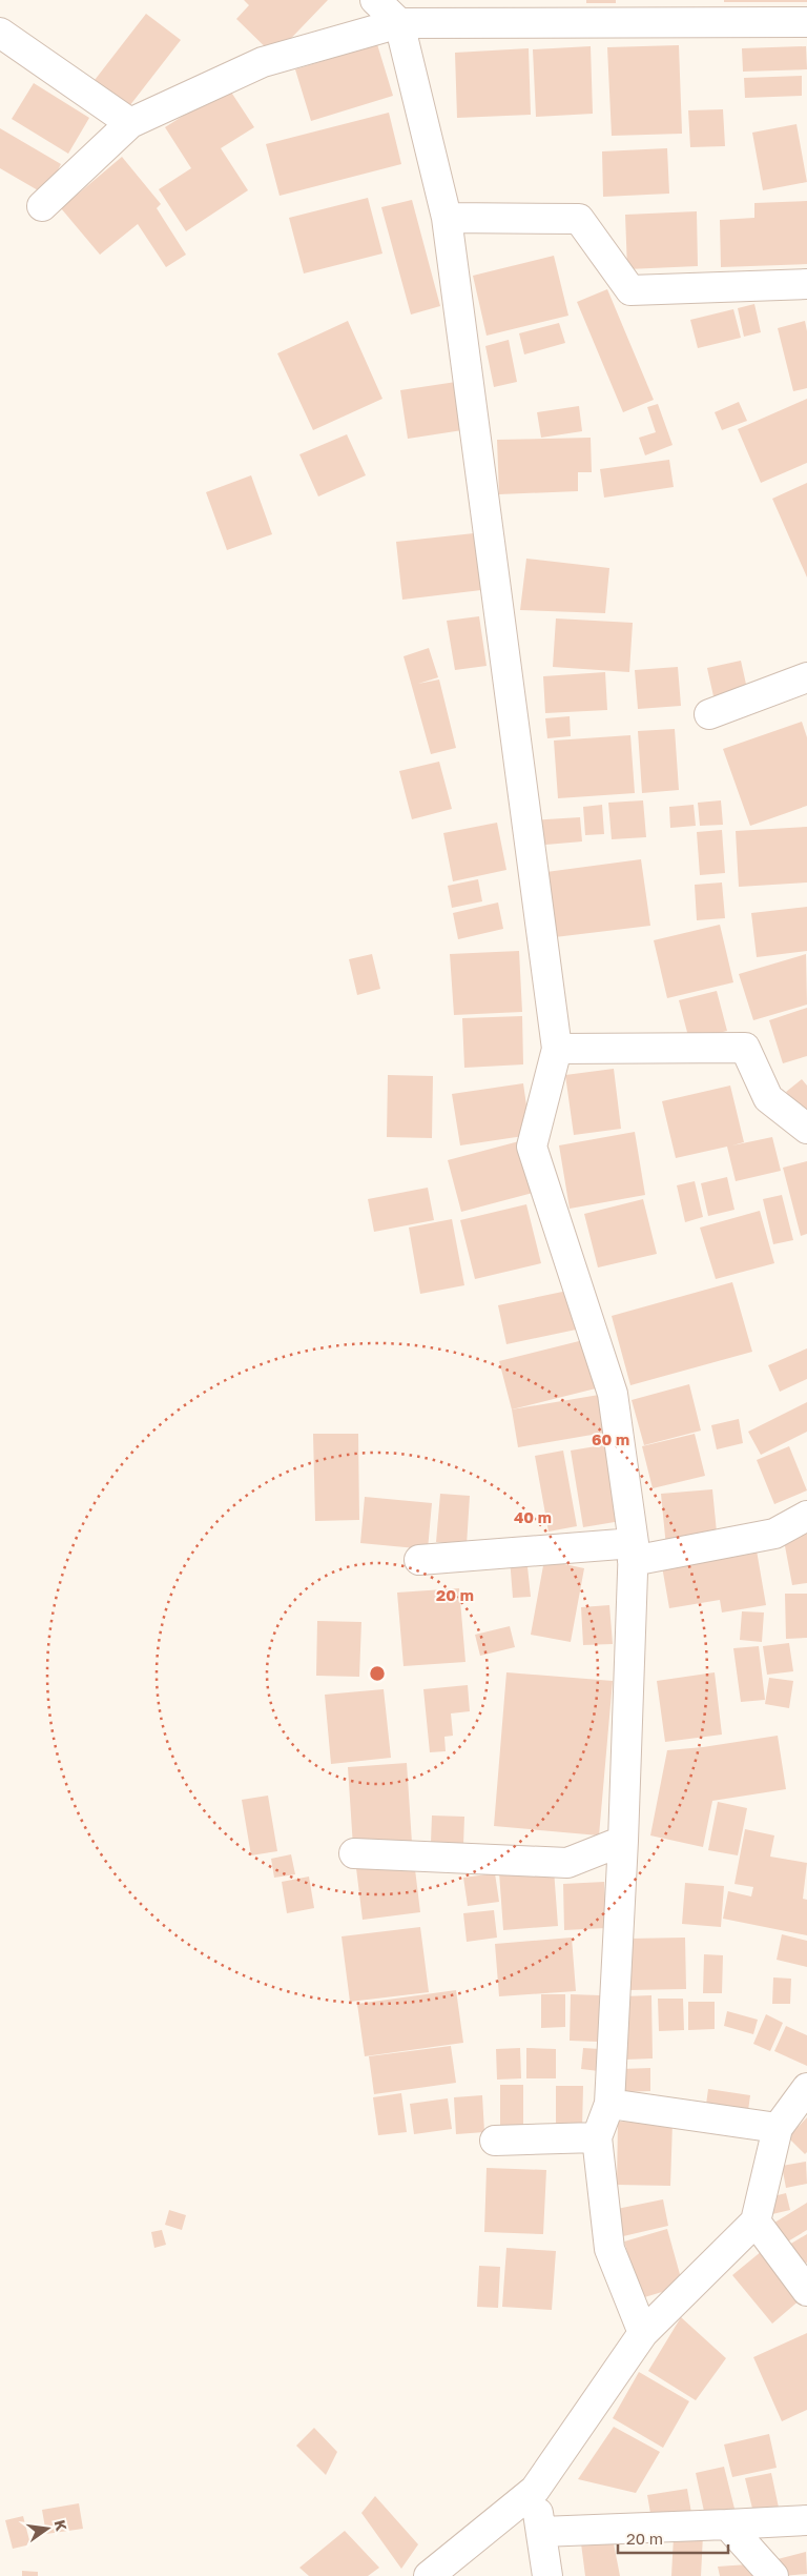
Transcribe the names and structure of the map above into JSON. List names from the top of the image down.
{
  "scale_bar": "20 m",
  "north": "right",
  "rings": ["60 m", "40 m", "20 m"]
}
